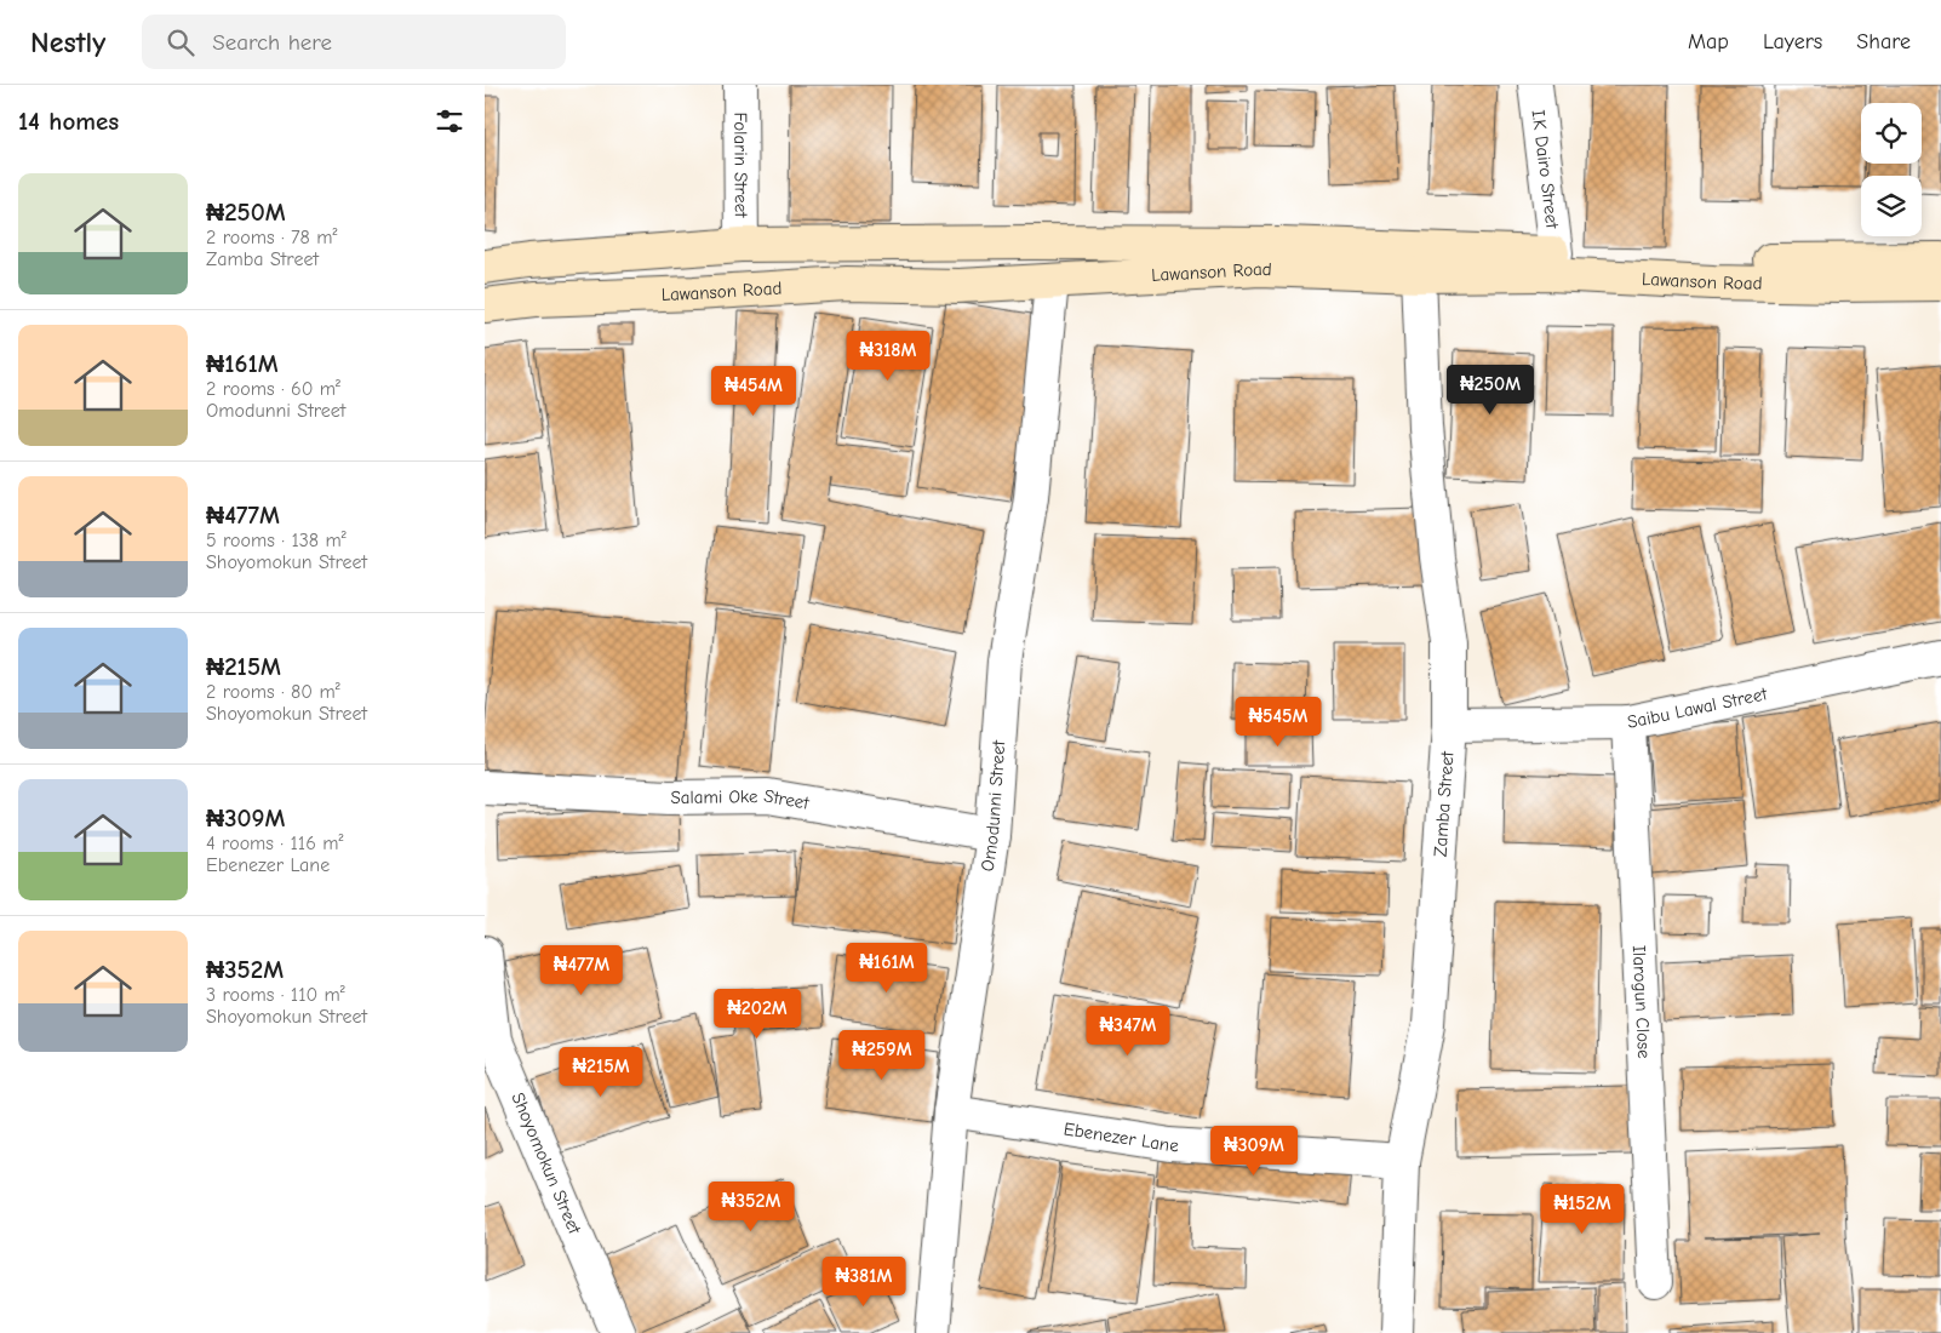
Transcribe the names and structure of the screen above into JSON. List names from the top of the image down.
{
  "streets": {
    "main road": ["Lawanson Road"],
    "street": [
      "Folarin Street",
      "I.K Dairo Street",
      "Saibu Lawal Street",
      "Salami Oke Street",
      "Zamba Street",
      "Omodunni Street",
      "Ilarogun Close",
      "Ebenezer Lane",
      "Shoyomokun Street"
    ]
  },
  "crossings": [
    ["Folarin Street", "Lawanson Road"],
    ["I.K Dairo Street", "Lawanson Road"],
    ["Lawanson Road", "Zamba Street"],
    ["Lawanson Road", "Omodunni Street"],
    ["Saibu Lawal Street", "Zamba Street"],
    ["Saibu Lawal Street", "Ilarogun Close"],
    ["Salami Oke Street", "Omodunni Street"],
    ["Zamba Street", "Ebenezer Lane"],
    ["Omodunni Street", "Ebenezer Lane"]
  ],
  "page": {
    "header": "Nestly",
    "search": "Search here",
    "nav": ["Map", "Layers", "Share"],
    "heading": "14 homes",
    "list": [
      {
        "name": "₦250M",
        "note": "2 rooms · 78 m² · Zamba Street"
      },
      {
        "name": "₦161M",
        "note": "2 rooms · 60 m² · Omodunni Street"
      },
      {
        "name": "₦477M",
        "note": "5 rooms · 138 m² · Shoyomokun Street"
      },
      {
        "name": "₦215M",
        "note": "2 rooms · 80 m² · Shoyomokun Street"
      },
      {
        "name": "₦309M",
        "note": "4 rooms · 116 m² · Ebenezer Lane"
      },
      {
        "name": "₦352M",
        "note": "3 rooms · 110 m² · Shoyomokun Street"
      }
    ],
    "price": [
      "₦318M",
      "₦250M",
      "₦454M",
      "₦545M",
      "₦161M",
      "₦477M",
      "₦202M",
      "₦347M",
      "₦259M",
      "₦215M",
      "₦309M",
      "₦352M",
      "₦152M",
      "₦381M"
    ]
  }
}
